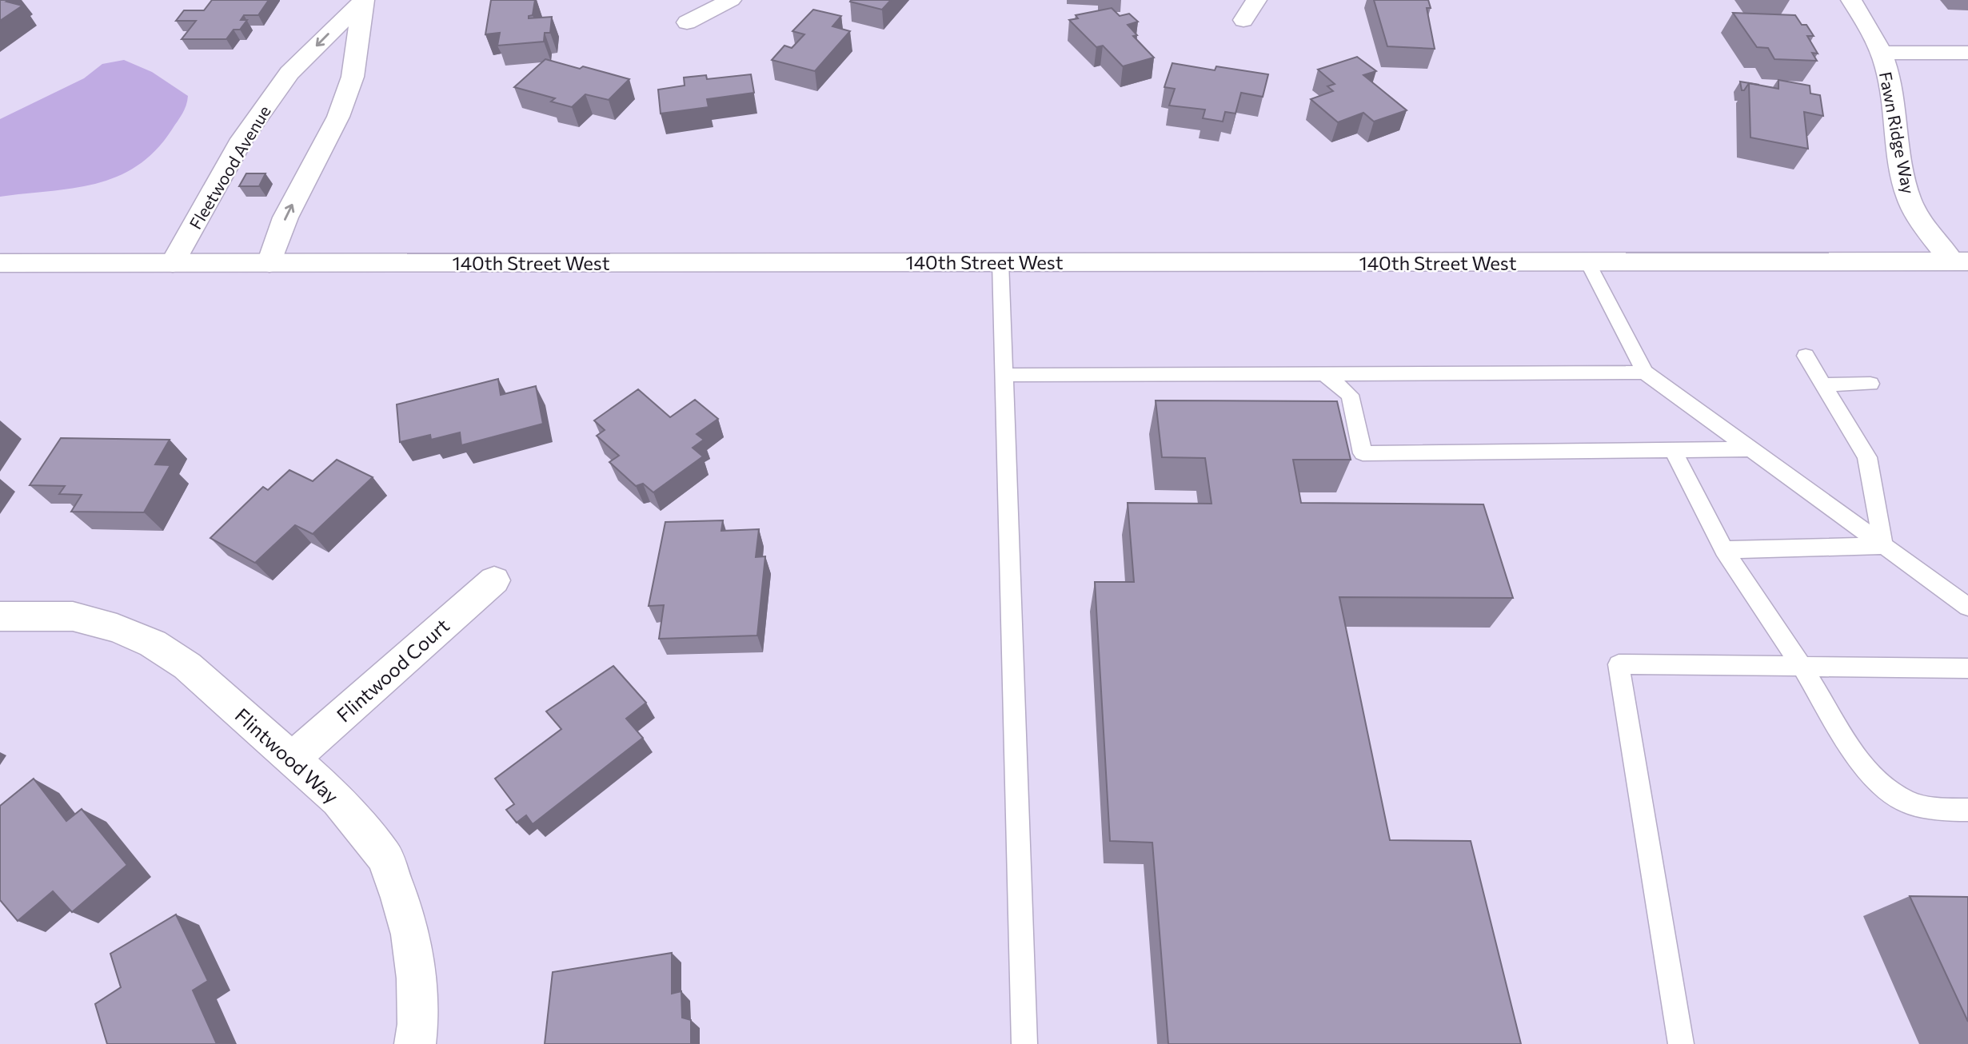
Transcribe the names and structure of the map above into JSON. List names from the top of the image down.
{
  "streets": {
    "street": [
      "Fawn Ridge Way",
      "Fleetwood Avenue",
      "140th Street West",
      "Flintwood Court",
      "Flintwood Way"
    ]
  },
  "crossings": [
    ["Fawn Ridge Way", "140th Street West"],
    ["Fleetwood Avenue", "140th Street West"],
    ["Flintwood Court", "Flintwood Way"]
  ]
}
